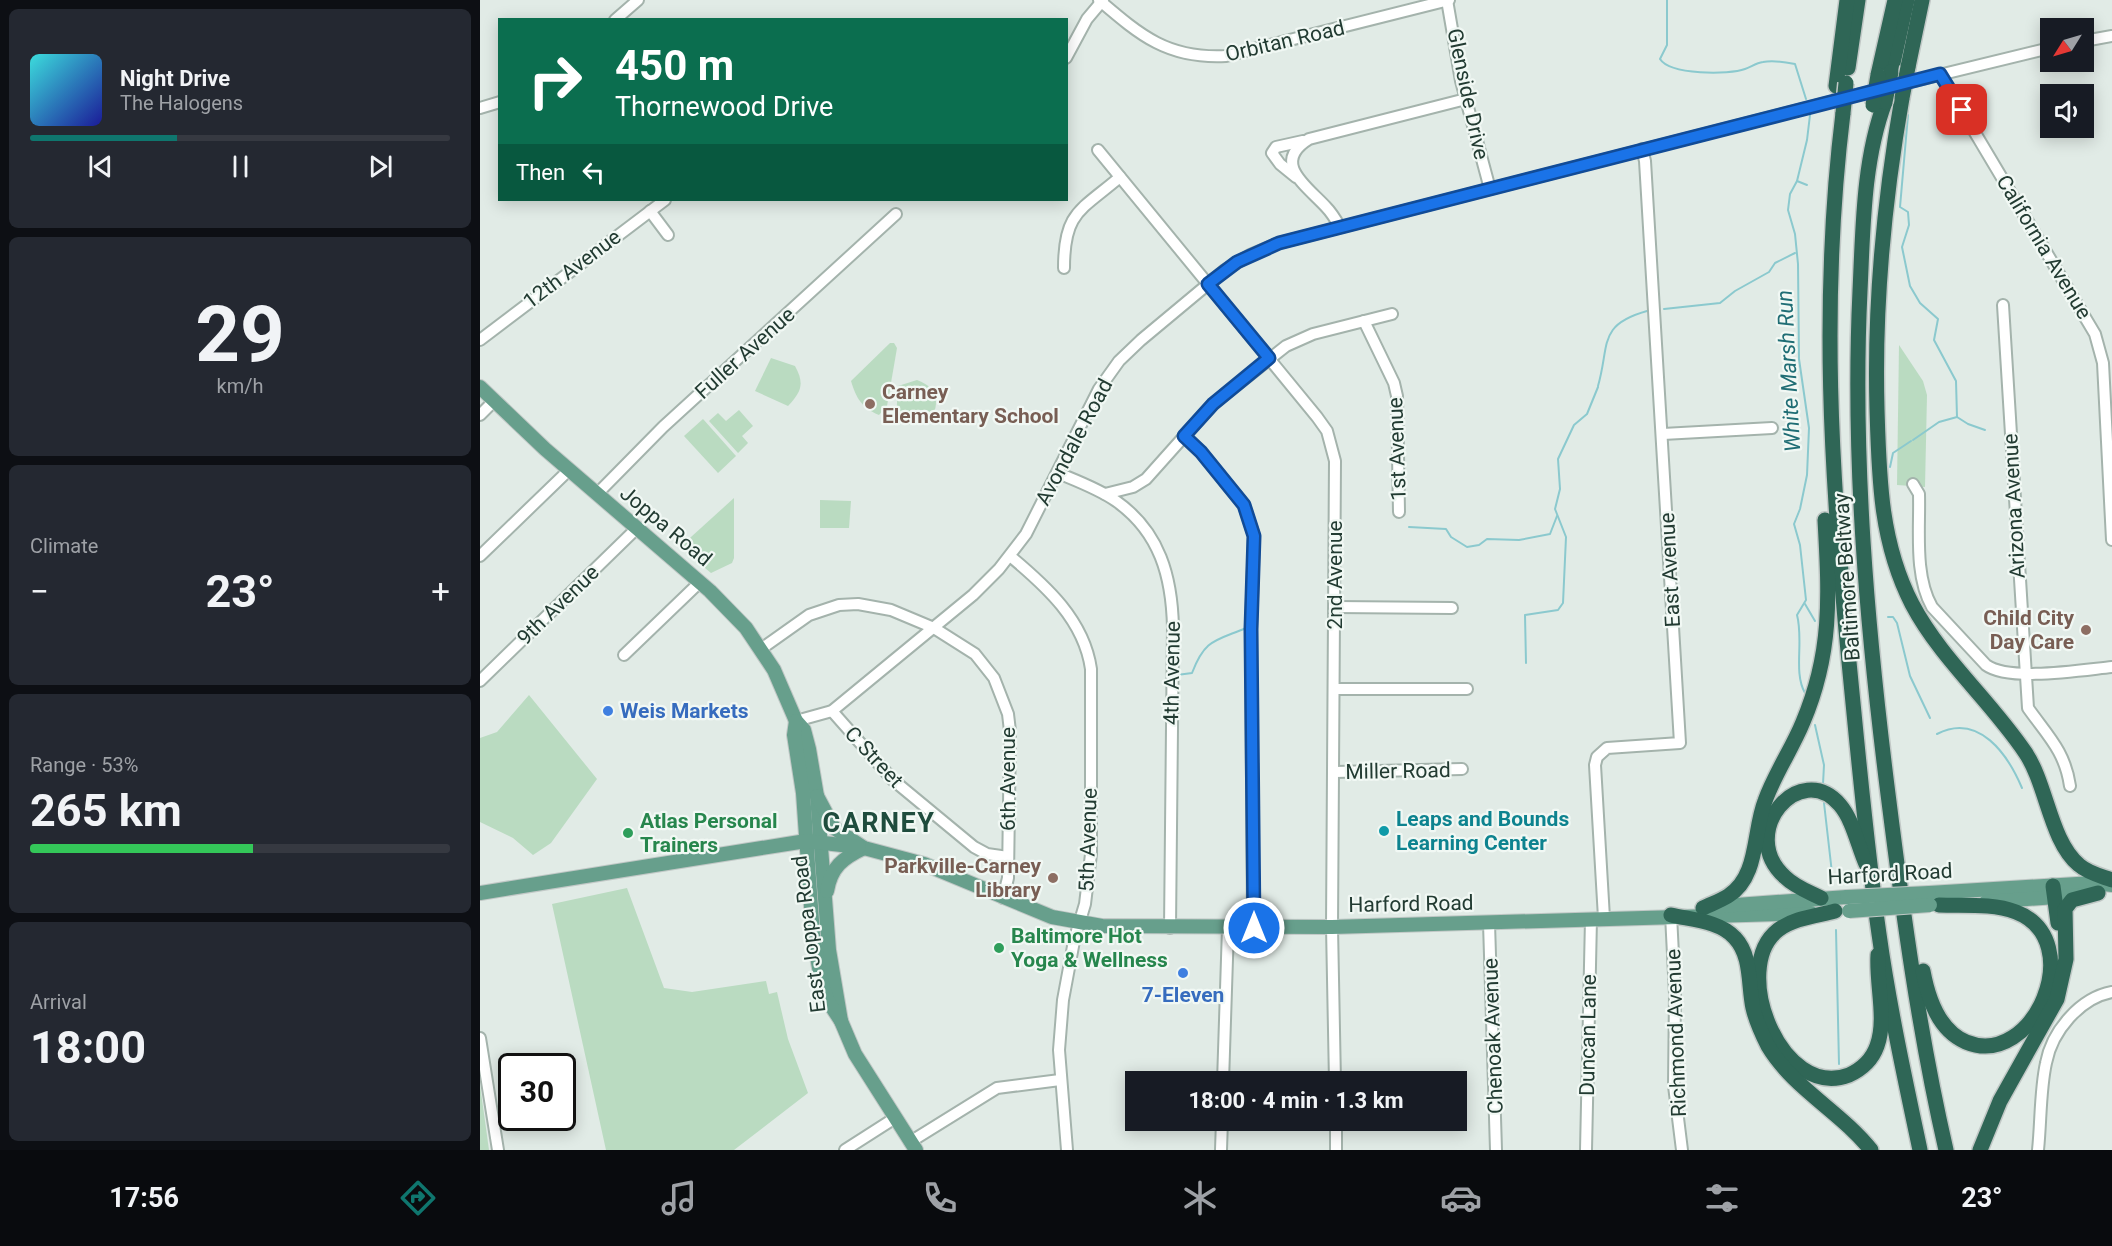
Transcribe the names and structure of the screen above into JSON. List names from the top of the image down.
{
  "streets": {
    "highway": ["Baltimore Beltway"],
    "main road": ["Joppa Road", "Harford Road", "East Joppa Road"],
    "street": [
      "Orbitan Road",
      "Glenside Drive",
      "California Avenue",
      "12th Avenue",
      "Fuller Avenue",
      "Avondale Road",
      "1st Avenue",
      "Arizona Avenue",
      "East Avenue",
      "2nd Avenue",
      "9th Avenue",
      "4th Avenue",
      "C Street",
      "Miller Road",
      "6th Avenue",
      "5th Avenue",
      "Richmond Avenue",
      "Duncan Lane",
      "Chenoak Avenue"
    ]
  },
  "crossings": [
    ["Orbitan Road", "Glenside Drive"],
    ["Glenside Drive", "Avondale Road"],
    ["California Avenue", "Avondale Road"],
    ["Fuller Avenue", "Joppa Road"],
    ["Avondale Road", "Joppa Road"],
    ["Avondale Road", "East Avenue"],
    ["Avondale Road", "2nd Avenue"],
    ["Avondale Road", "4th Avenue"],
    ["Avondale Road", "C Street"],
    ["Avondale Road", "6th Avenue"],
    ["Avondale Road", "5th Avenue"],
    ["Joppa Road", "9th Avenue"],
    ["Joppa Road", "6th Avenue"],
    ["Joppa Road", "East Joppa Road"],
    ["East Avenue", "Harford Road"],
    ["East Avenue", "Duncan Lane"],
    ["2nd Avenue", "Miller Road"],
    ["2nd Avenue", "Harford Road"],
    ["4th Avenue", "Harford Road"],
    ["C Street", "6th Avenue"],
    ["6th Avenue", "Harford Road"],
    ["5th Avenue", "Harford Road"],
    ["Harford Road", "Richmond Avenue"],
    ["Harford Road", "Duncan Lane"],
    ["Harford Road", "Chenoak Avenue"]
  ],
  "districts": ["CARNEY"],
  "water": ["White Marsh Run"],
  "places": [
    "Carney Elementary School",
    "Child City Day Care",
    "Weis Markets",
    "Leaps and Bounds Learning Center",
    "Atlas Personal Trainers",
    "Parkville-Carney Library",
    "Baltimore Hot Yoga & Wellness",
    "7-Eleven"
  ],
  "north": "bottom left",
  "page": {
    "turn": ["450 m", "Thornewood Drive"],
    "song": ["Night Drive", "The Halogens"],
    "then": "Then",
    "tile": [
      ["29", "km/h"],
      "Climate",
      ["Range · 53%", "265 km"],
      ["Arrival", "18:00"]
    ],
    "heat": ["−", "23°", "+"],
    "limit": "30",
    "trip": "18:00 · 4 min · 1.3 km",
    "tabs": ["17:56", "23°"]
  }
}
